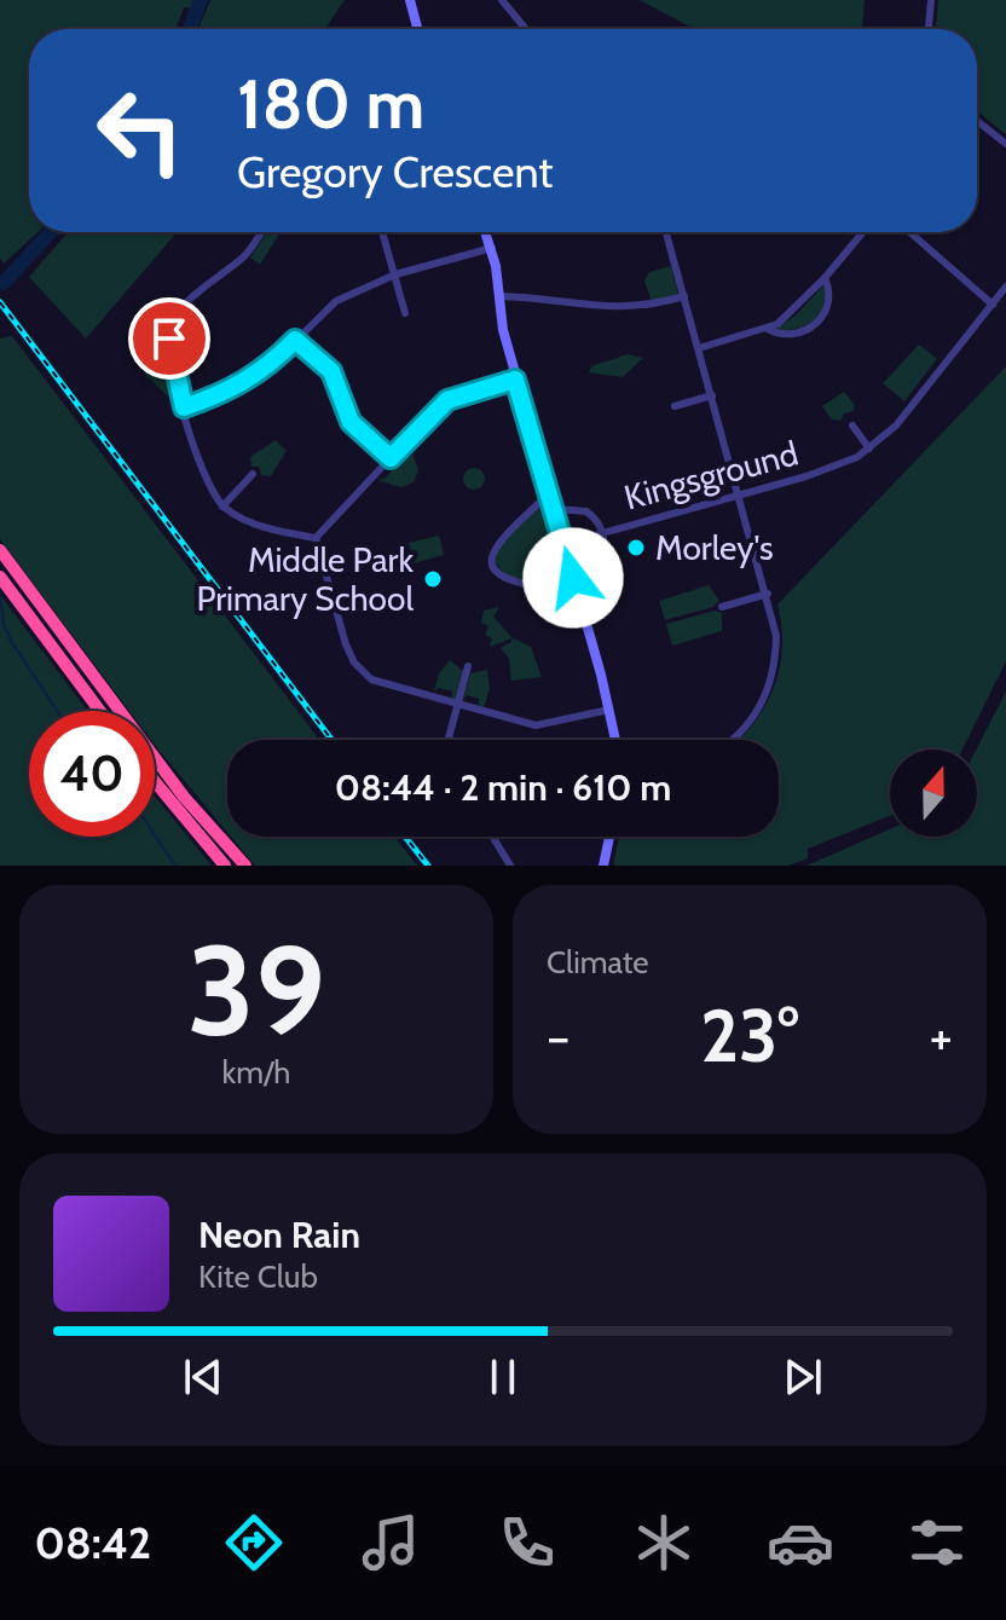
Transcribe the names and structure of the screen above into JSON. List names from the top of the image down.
{
  "streets": {
    "street": ["Kingsground"]
  },
  "places": ["Morley's", "Middle Park Primary School"],
  "north": "top",
  "page": {
    "turn": ["180 m", "Gregory Crescent"],
    "limit": "40",
    "trip": "08:44 · 2 min · 610 m",
    "tile": [
      ["39", "km/h"],
      "Climate"
    ],
    "heat": ["−", "23°", "+"],
    "song": ["Neon Rain", "Kite Club"],
    "tabs": "08:42"
  }
}
